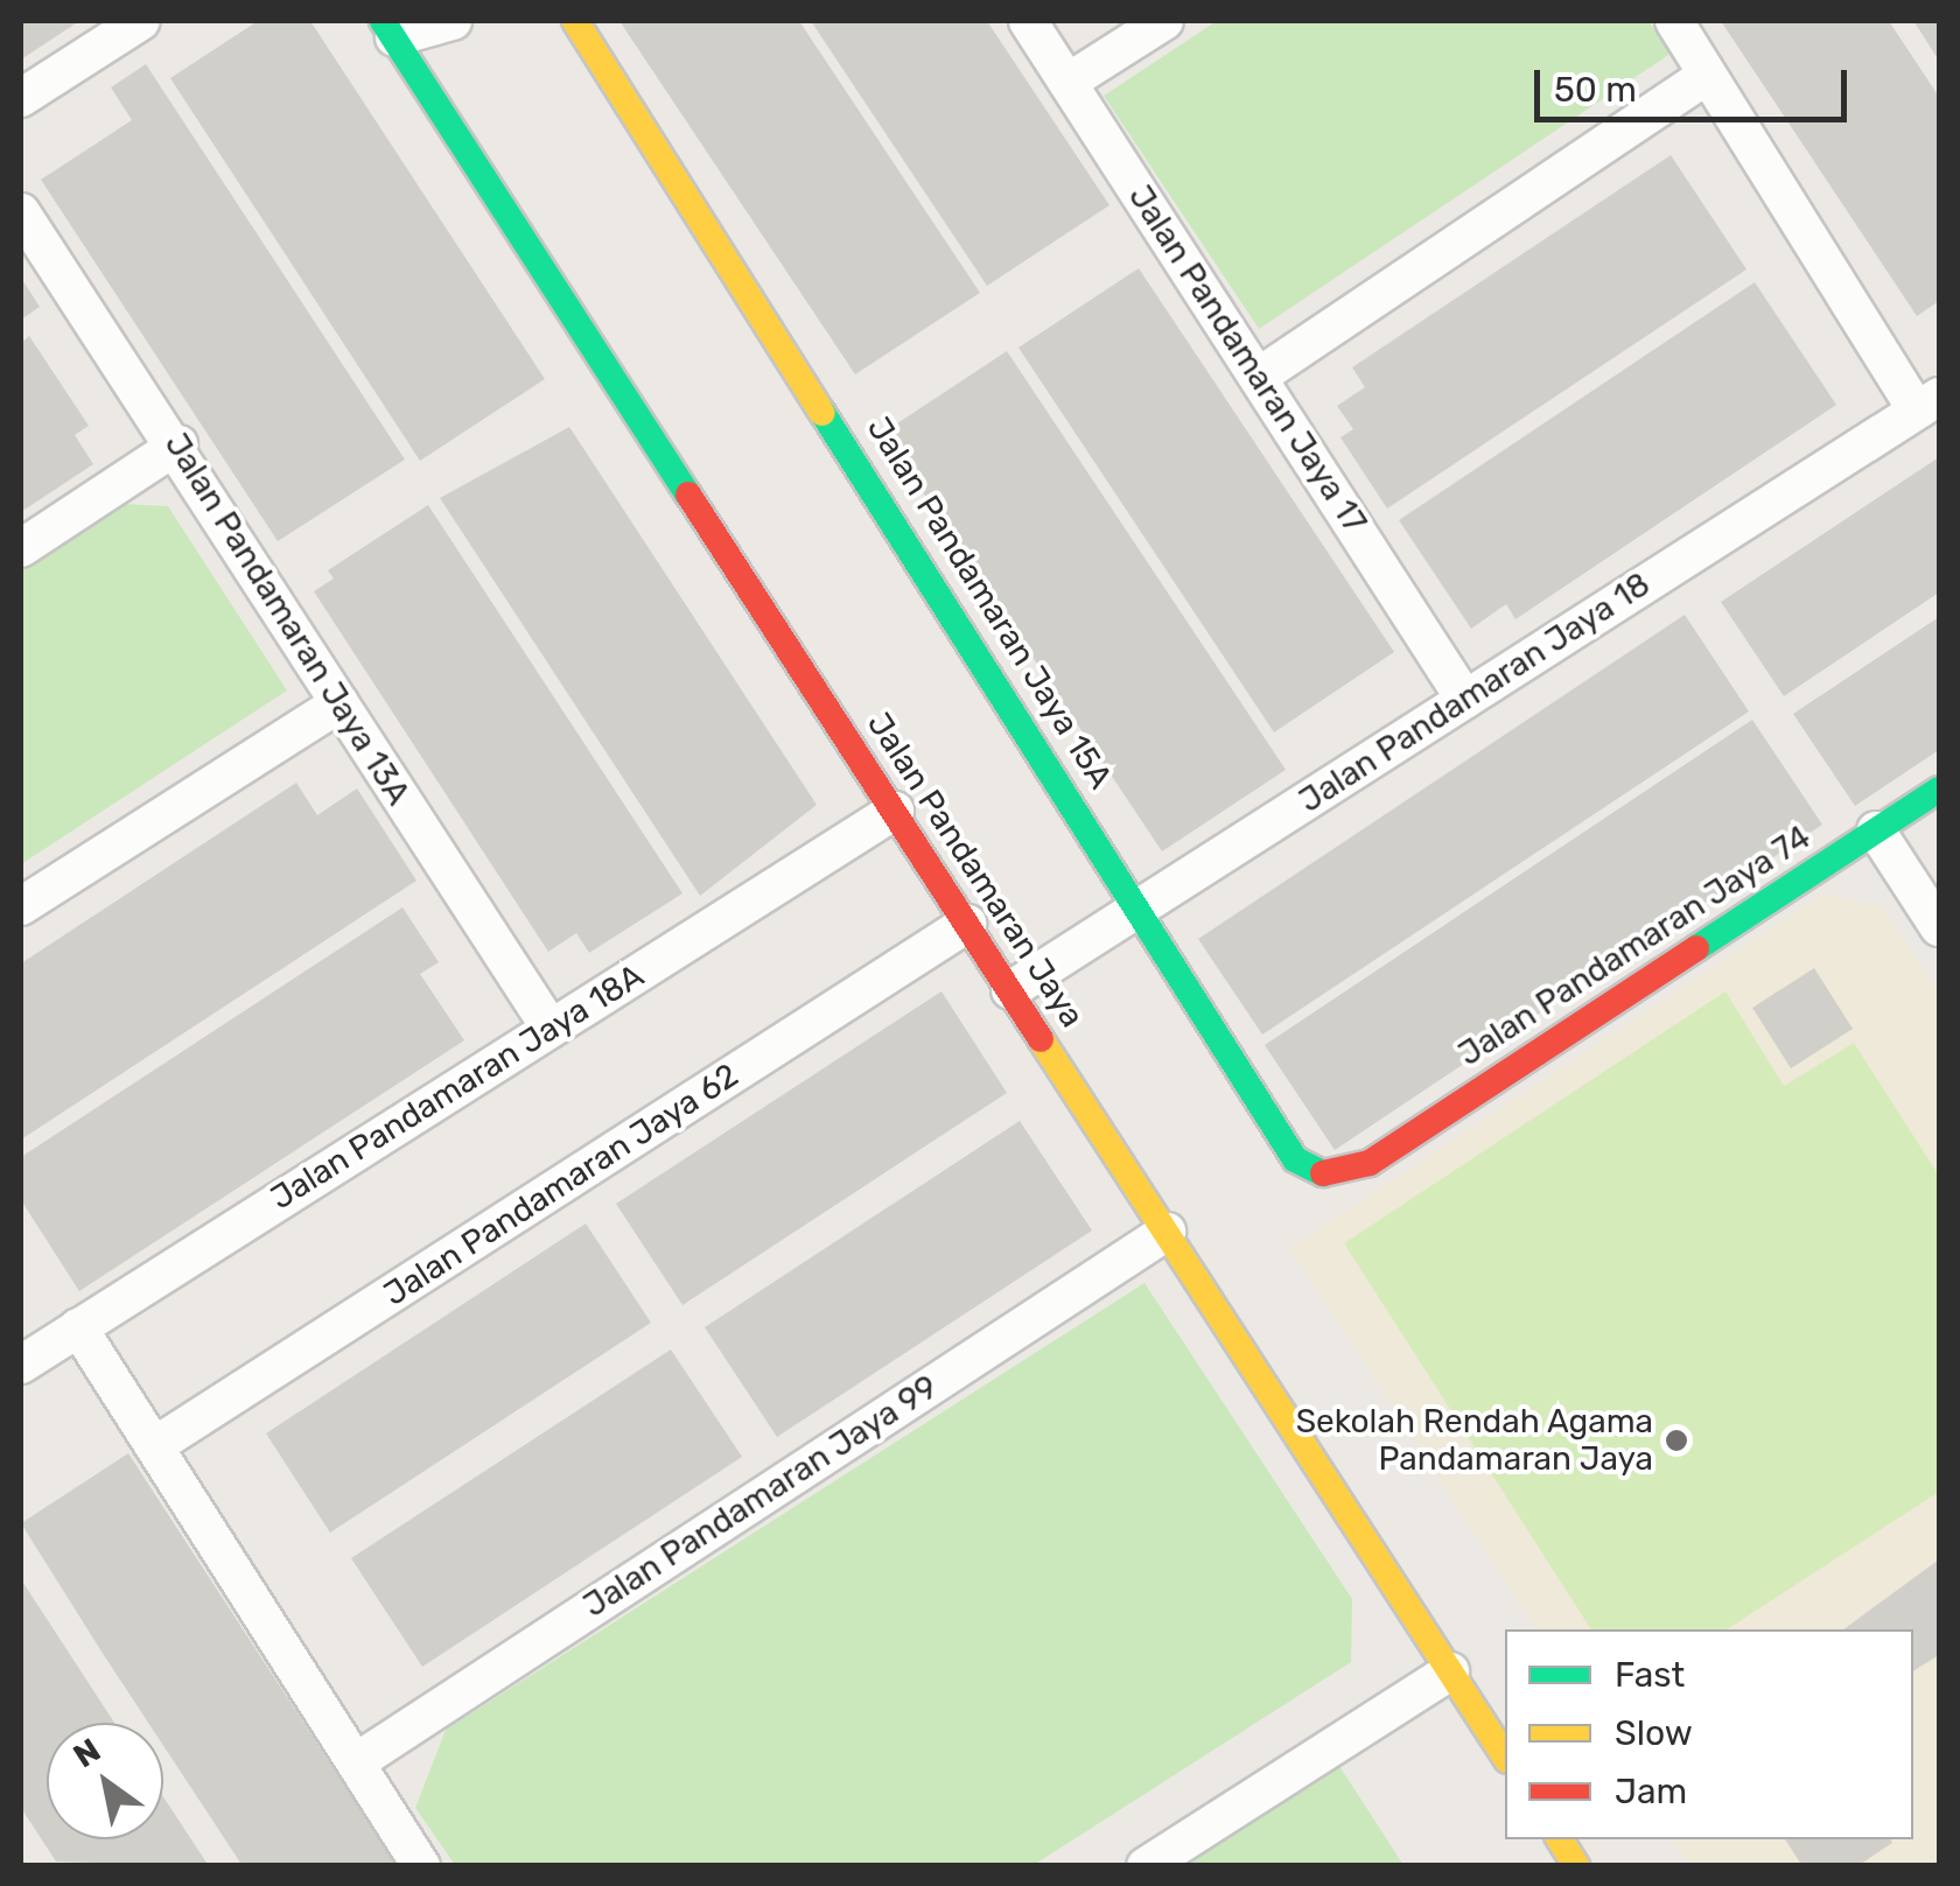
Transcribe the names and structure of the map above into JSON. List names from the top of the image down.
{
  "streets": {
    "street": [
      "Jalan Pandamaran Jaya 17",
      "Jalan Pandamaran Jaya 15A",
      "Jalan Pandamaran Jaya 13A",
      "Jalan Pandamaran Jaya 18",
      "Jalan Pandamaran Jaya",
      "Jalan Pandamaran Jaya 74",
      "Jalan Pandamaran Jaya 18A",
      "Jalan Pandamaran Jaya 62",
      "Jalan Pandamaran Jaya 99"
    ]
  },
  "crossings": [
    ["Jalan Pandamaran Jaya 17", "Jalan Pandamaran Jaya 18"],
    ["Jalan Pandamaran Jaya 15A", "Jalan Pandamaran Jaya 18"],
    ["Jalan Pandamaran Jaya 15A", "Jalan Pandamaran Jaya 74"],
    ["Jalan Pandamaran Jaya 13A", "Jalan Pandamaran Jaya 18A"],
    ["Jalan Pandamaran Jaya 18", "Jalan Pandamaran Jaya"],
    ["Jalan Pandamaran Jaya", "Jalan Pandamaran Jaya 18A"],
    ["Jalan Pandamaran Jaya", "Jalan Pandamaran Jaya 62"],
    ["Jalan Pandamaran Jaya", "Jalan Pandamaran Jaya 99"]
  ],
  "places": ["Sekolah Rendah Agama Pandamaran Jaya"],
  "legend": ["Fast", "Slow", "Jam"],
  "scale_bar": "50 m",
  "north": "top left"
}
